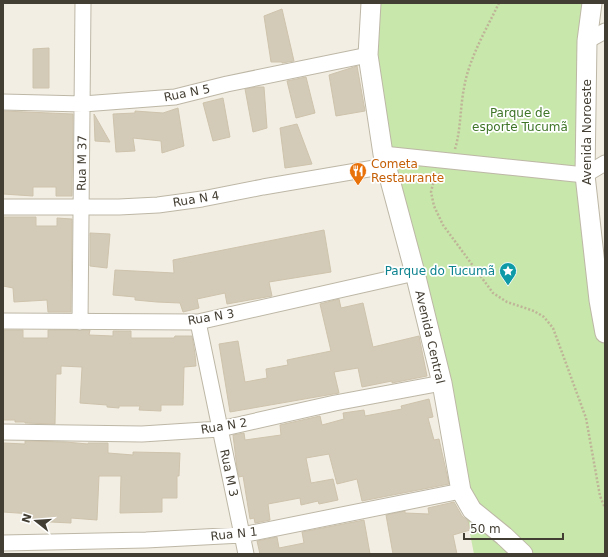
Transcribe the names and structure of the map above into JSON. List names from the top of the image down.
{
  "streets": {
    "street": [
      "Rua N 5",
      "Avenida Noroeste",
      "Rua M 37",
      "Rua N 4",
      "Rua N 3",
      "Avenida Central",
      "Rua N 2",
      "Rua M 3",
      "Rua N 1"
    ]
  },
  "crossings": [
    ["Rua N 5", "Rua M 37"],
    ["Rua N 5", "Avenida Central"],
    ["Avenida Noroeste", "Rua N 4"],
    ["Rua M 37", "Rua N 4"],
    ["Rua M 37", "Rua N 3"],
    ["Rua N 4", "Avenida Central"],
    ["Rua N 3", "Avenida Central"],
    ["Rua N 3", "Rua M 3"],
    ["Avenida Central", "Rua N 2"],
    ["Avenida Central", "Rua N 1"],
    ["Rua N 2", "Rua M 3"],
    ["Rua M 3", "Rua N 1"]
  ],
  "parks": ["Parque de esporte Tucumã"],
  "places": {
    "restaurant": ["Cometa Restaurante"],
    "place": ["Parque do Tucumã"]
  },
  "scale_bar": "50 m",
  "north": "left"
}
